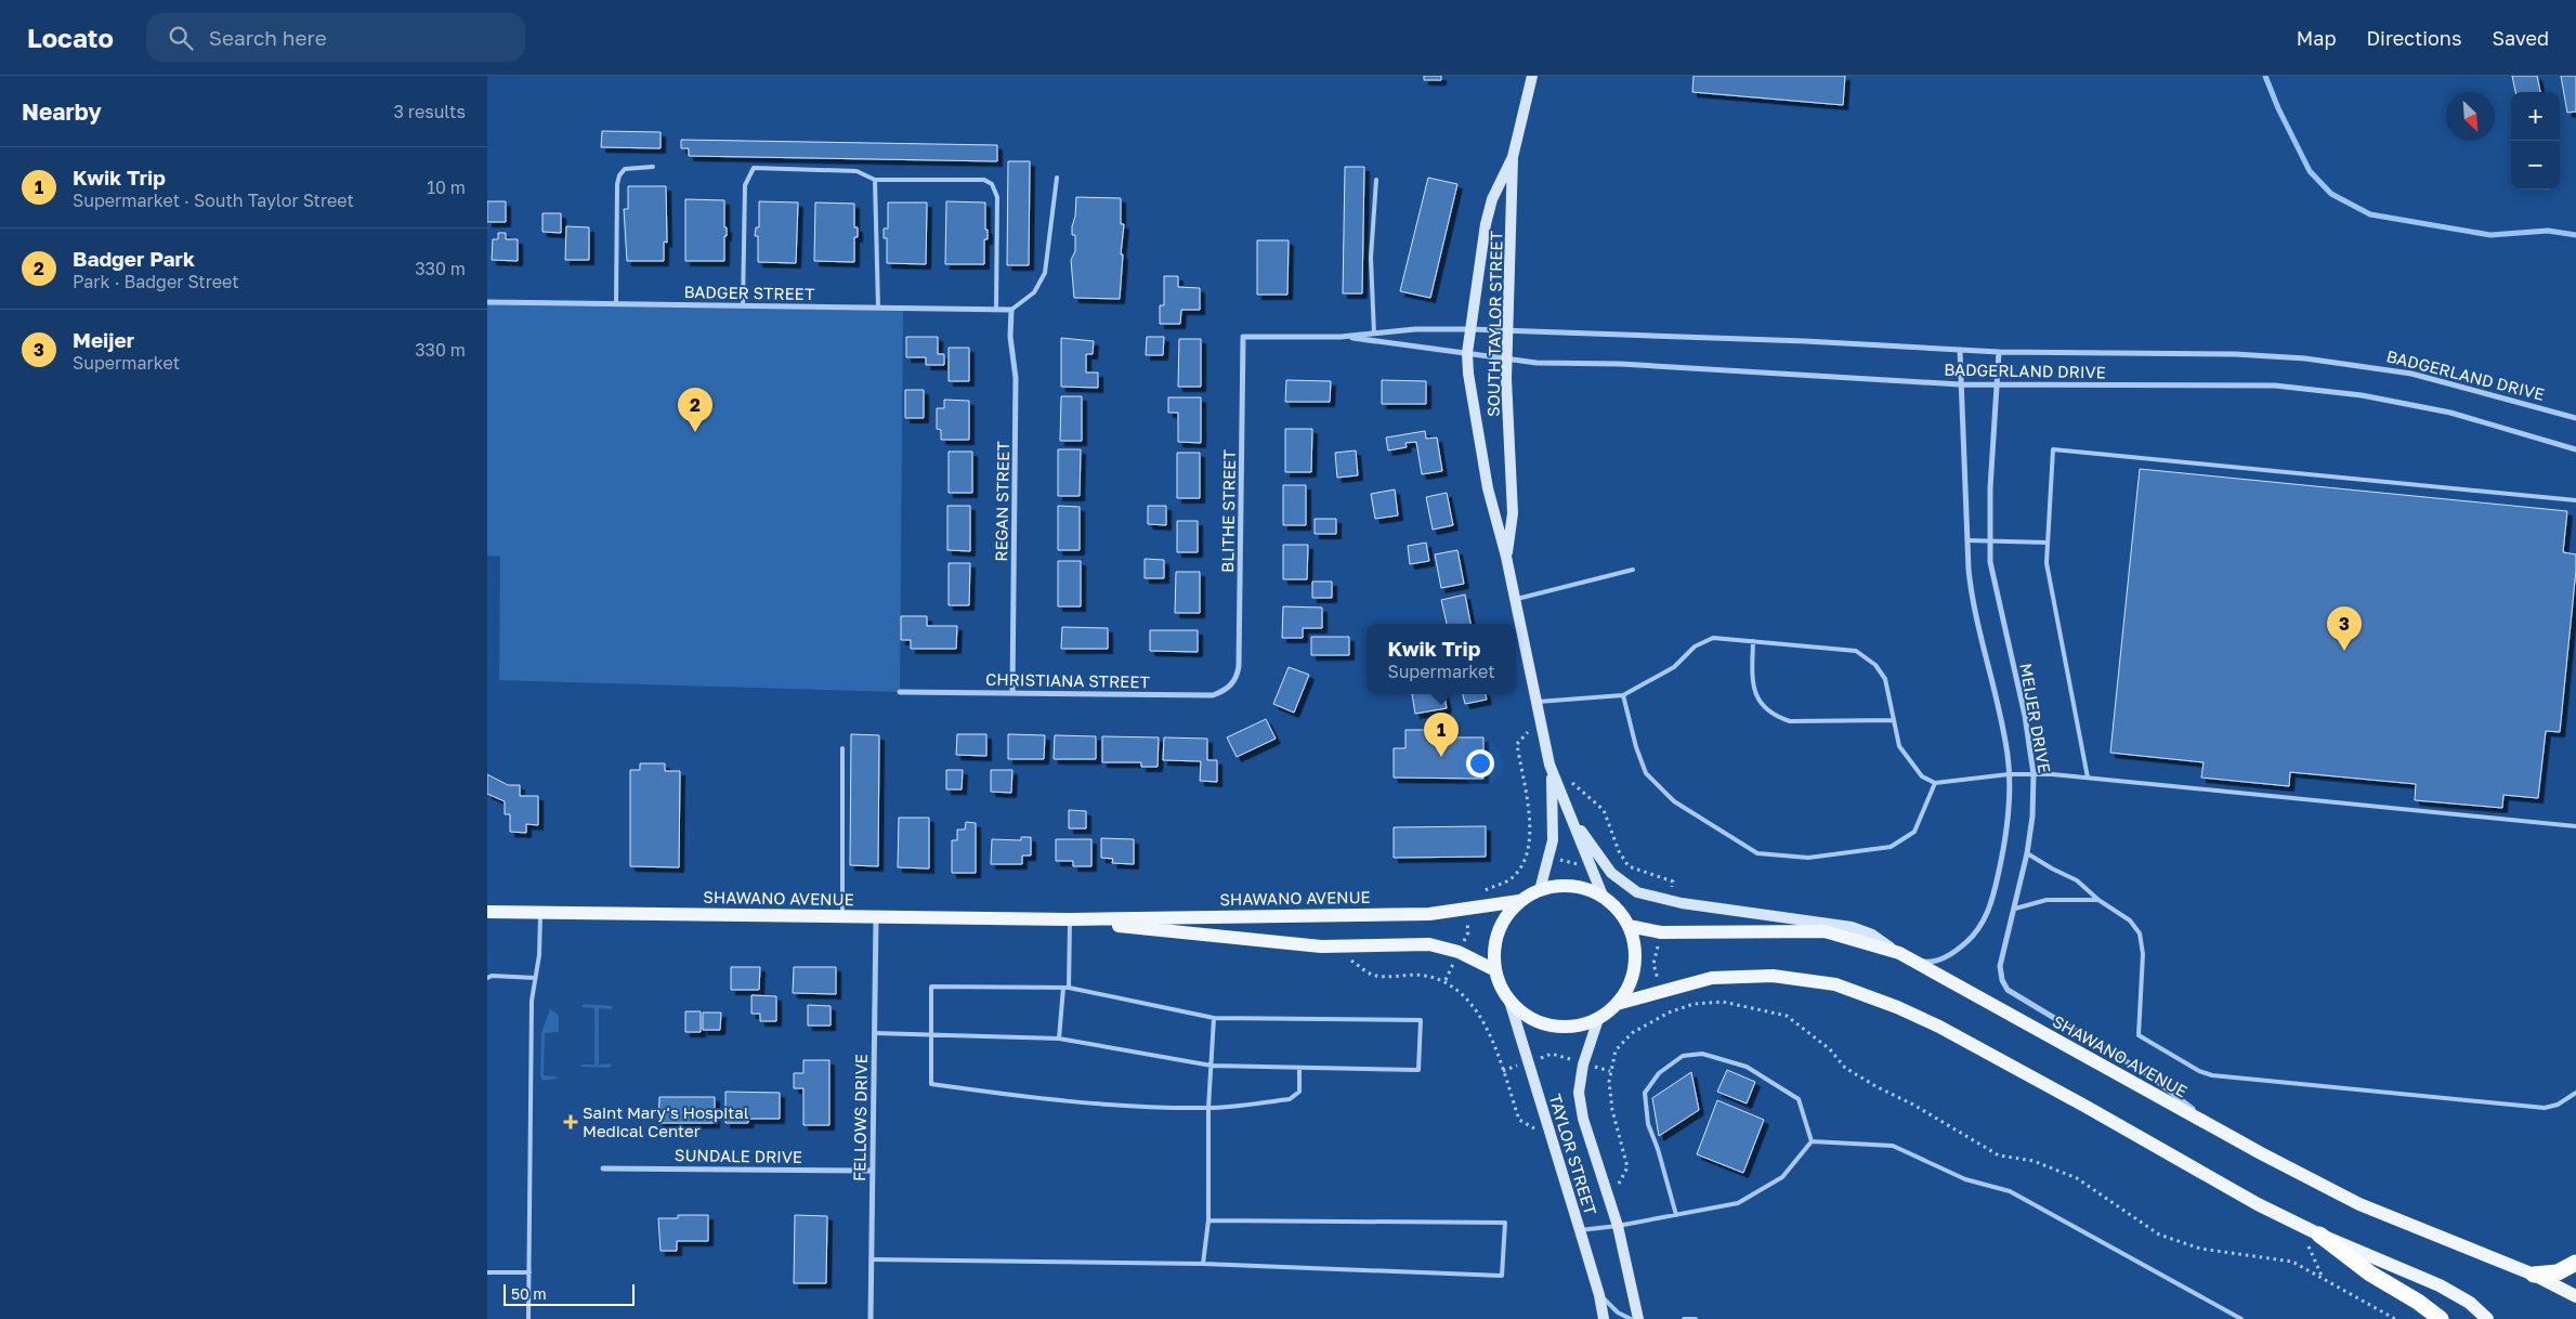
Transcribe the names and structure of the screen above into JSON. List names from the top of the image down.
{
  "streets": {
    "main road": ["SHAWANO AVENUE"],
    "street": [
      "BADGER STREET",
      "SOUTH TAYLOR STREET",
      "BADGERLAND DRIVE",
      "REGAN STREET",
      "BLITHE STREET",
      "CHRISTIANA STREET",
      "MEIJER DRIVE",
      "FELLOWS DRIVE",
      "TAYLOR STREET",
      "SUNDALE DRIVE"
    ]
  },
  "crossings": [
    ["BADGER STREET", "REGAN STREET"],
    ["SOUTH TAYLOR STREET", "BADGERLAND DRIVE"],
    ["SOUTH TAYLOR STREET", "SHAWANO AVENUE"],
    ["SOUTH TAYLOR STREET", "TAYLOR STREET"],
    ["BADGERLAND DRIVE", "MEIJER DRIVE"],
    ["REGAN STREET", "CHRISTIANA STREET"],
    ["BLITHE STREET", "CHRISTIANA STREET"],
    ["MEIJER DRIVE", "SHAWANO AVENUE"],
    ["SHAWANO AVENUE", "FELLOWS DRIVE"],
    ["SHAWANO AVENUE", "TAYLOR STREET"],
    ["FELLOWS DRIVE", "SUNDALE DRIVE"]
  ],
  "places": {
    "health": ["Saint Mary's Hospital Medical Center"]
  },
  "scale_bar": "50 m",
  "north": "bottom right",
  "page": {
    "header": "Locato",
    "search": "Search here",
    "nav": ["Map", "Directions", "Saved"],
    "heading": ["Nearby", "3 results"],
    "map_buttons": ["+", "−"],
    "list": [
      {
        "mark": "1",
        "name": "Kwik Trip",
        "note": "Supermarket · South Taylor Street",
        "value": "10 m"
      },
      {
        "mark": "2",
        "name": "Badger Park",
        "note": "Park · Badger Street",
        "value": "330 m"
      },
      {
        "mark": "3",
        "name": "Meijer",
        "note": "Supermarket",
        "value": "330 m"
      }
    ],
    "pins": ["2", "3", "1"],
    "popup": ["Kwik Trip", "Supermarket"],
    "scale": "50 m"
  }
}
